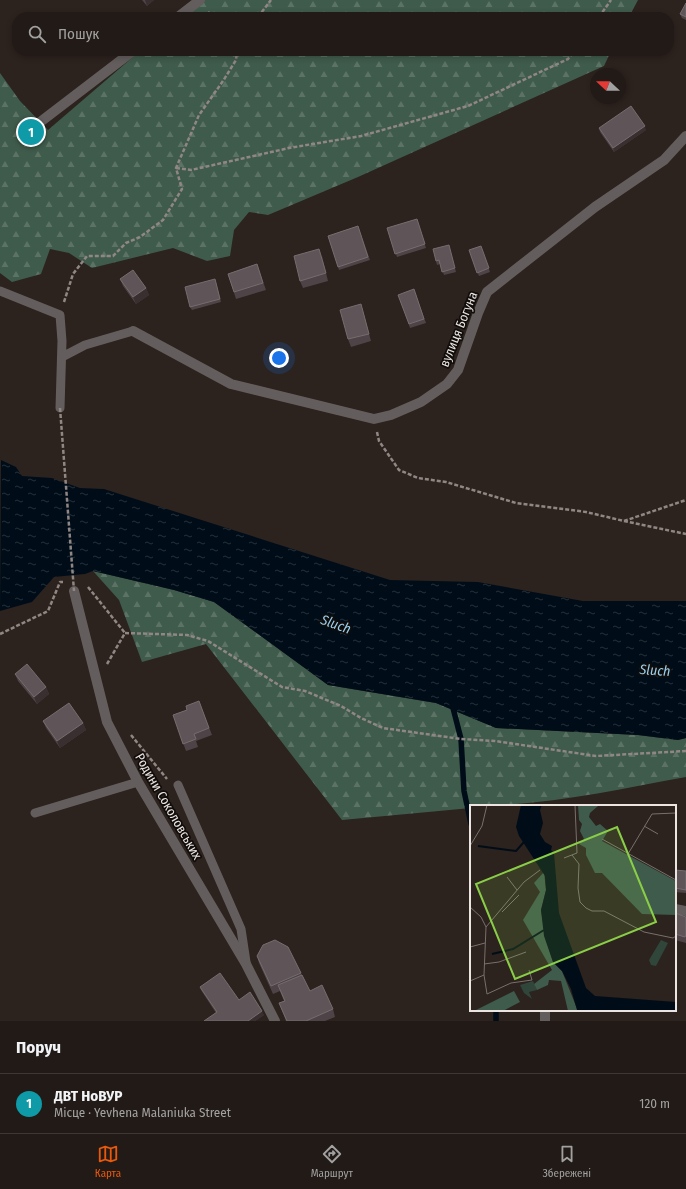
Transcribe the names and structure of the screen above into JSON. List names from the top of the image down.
{
  "streets": {
    "street": ["вулиця Богуна", "Родини Соколовських"]
  },
  "water": ["Sluch"],
  "north": "left",
  "page": {
    "search": "Пошук",
    "pins": "1",
    "heading": "Поруч",
    "list": [
      {
        "mark": "1",
        "name": "ДВТ НоВУР",
        "note": "Місце · Yevhena Malaniuka Street",
        "value": "120 m"
      }
    ],
    "nav": ["Карта", "Маршрут", "Збережені"]
  }
}
